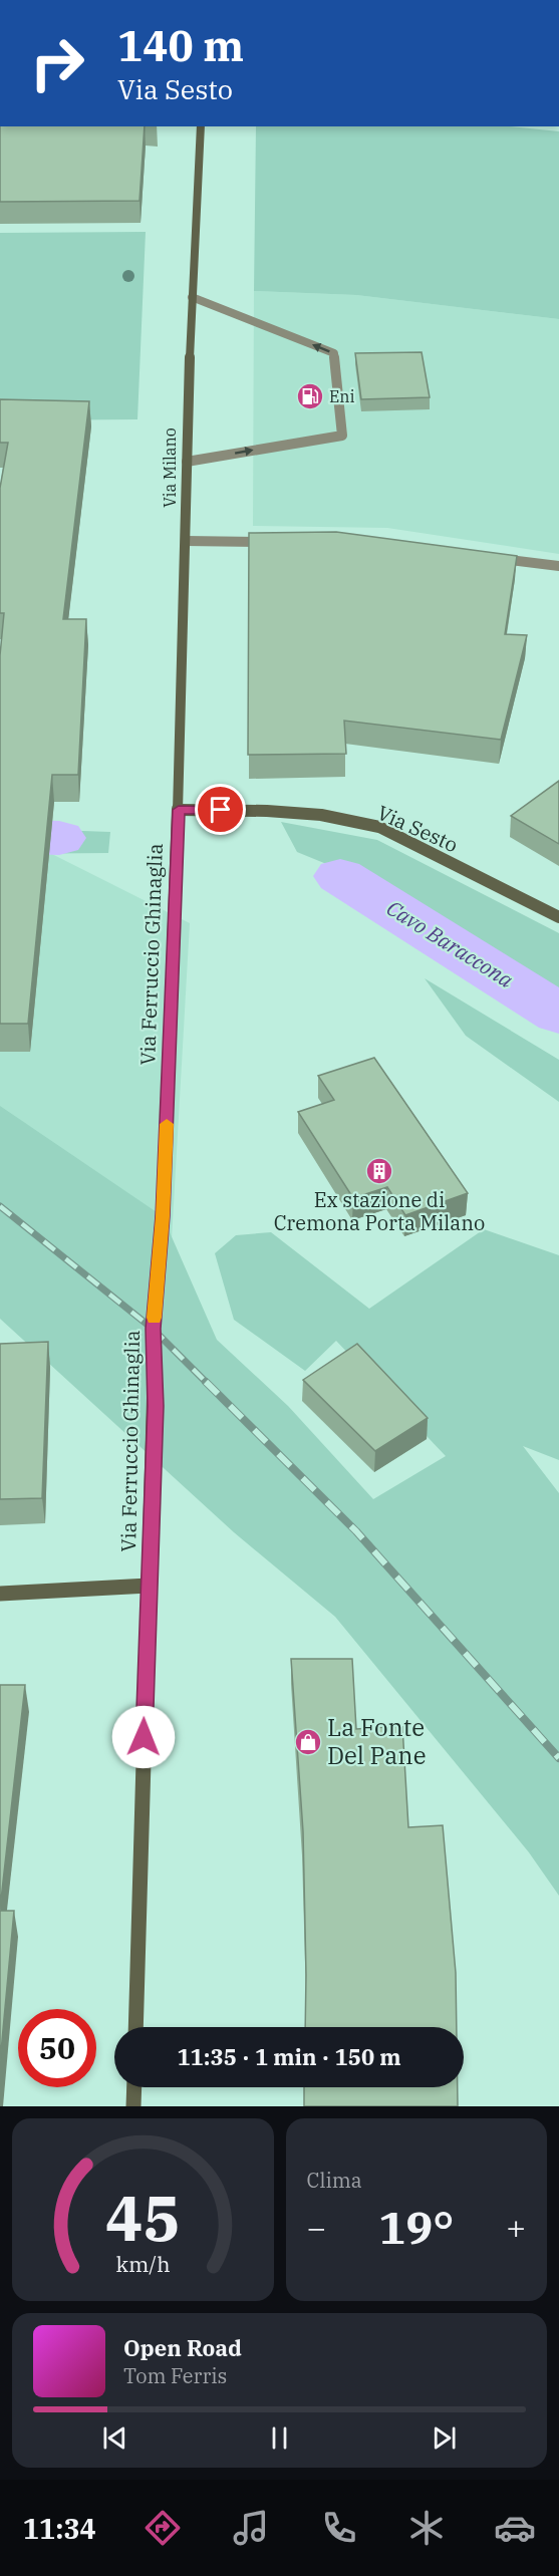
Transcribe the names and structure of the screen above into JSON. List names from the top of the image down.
{
  "streets": {
    "main road": ["Via Milano", "Via Sesto", "Via Ferruccio Ghinaglia"]
  },
  "crossings": [
    ["Via Milano", "Via Sesto"],
    ["Via Milano", "Via Ferruccio Ghinaglia"],
    ["Via Sesto", "Via Ferruccio Ghinaglia"]
  ],
  "water": ["Cavo Baraccona"],
  "places": {
    "fuel station": ["Eni"],
    "building": ["Ex stazione di Cremona Porta Milano"],
    "shop": ["La Fonte Del Pane"]
  },
  "page": {
    "turn": ["140 m", "Via Sesto"],
    "limit": "50",
    "trip": "11:35 · 1 min · 150 m",
    "tile": "Clima",
    "heat": ["−", "19°", "+"],
    "song": ["Open Road", "Tom Ferris"],
    "tabs": "11:34",
    "gauge": ["45", "km/h"]
  }
}
